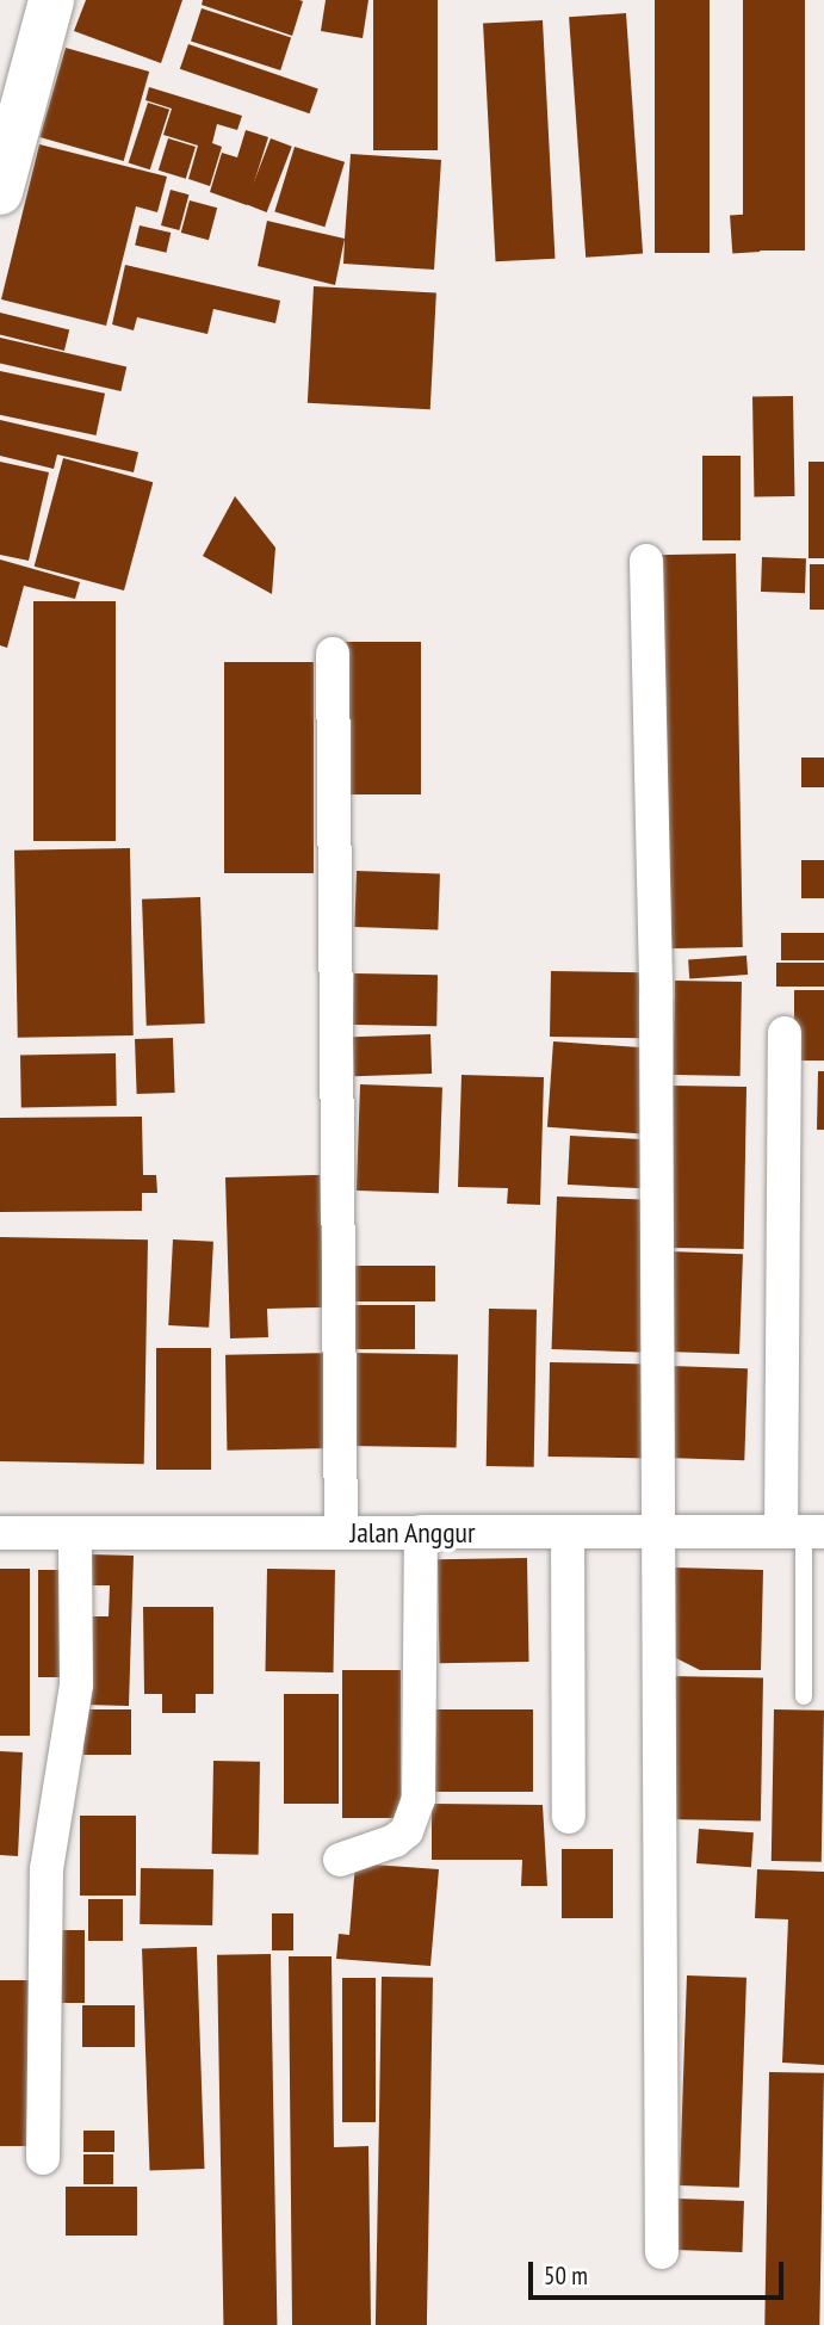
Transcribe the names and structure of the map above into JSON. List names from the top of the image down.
{
  "streets": {
    "street": ["Jalan Anggur"]
  },
  "scale_bar": "50 m"
}
